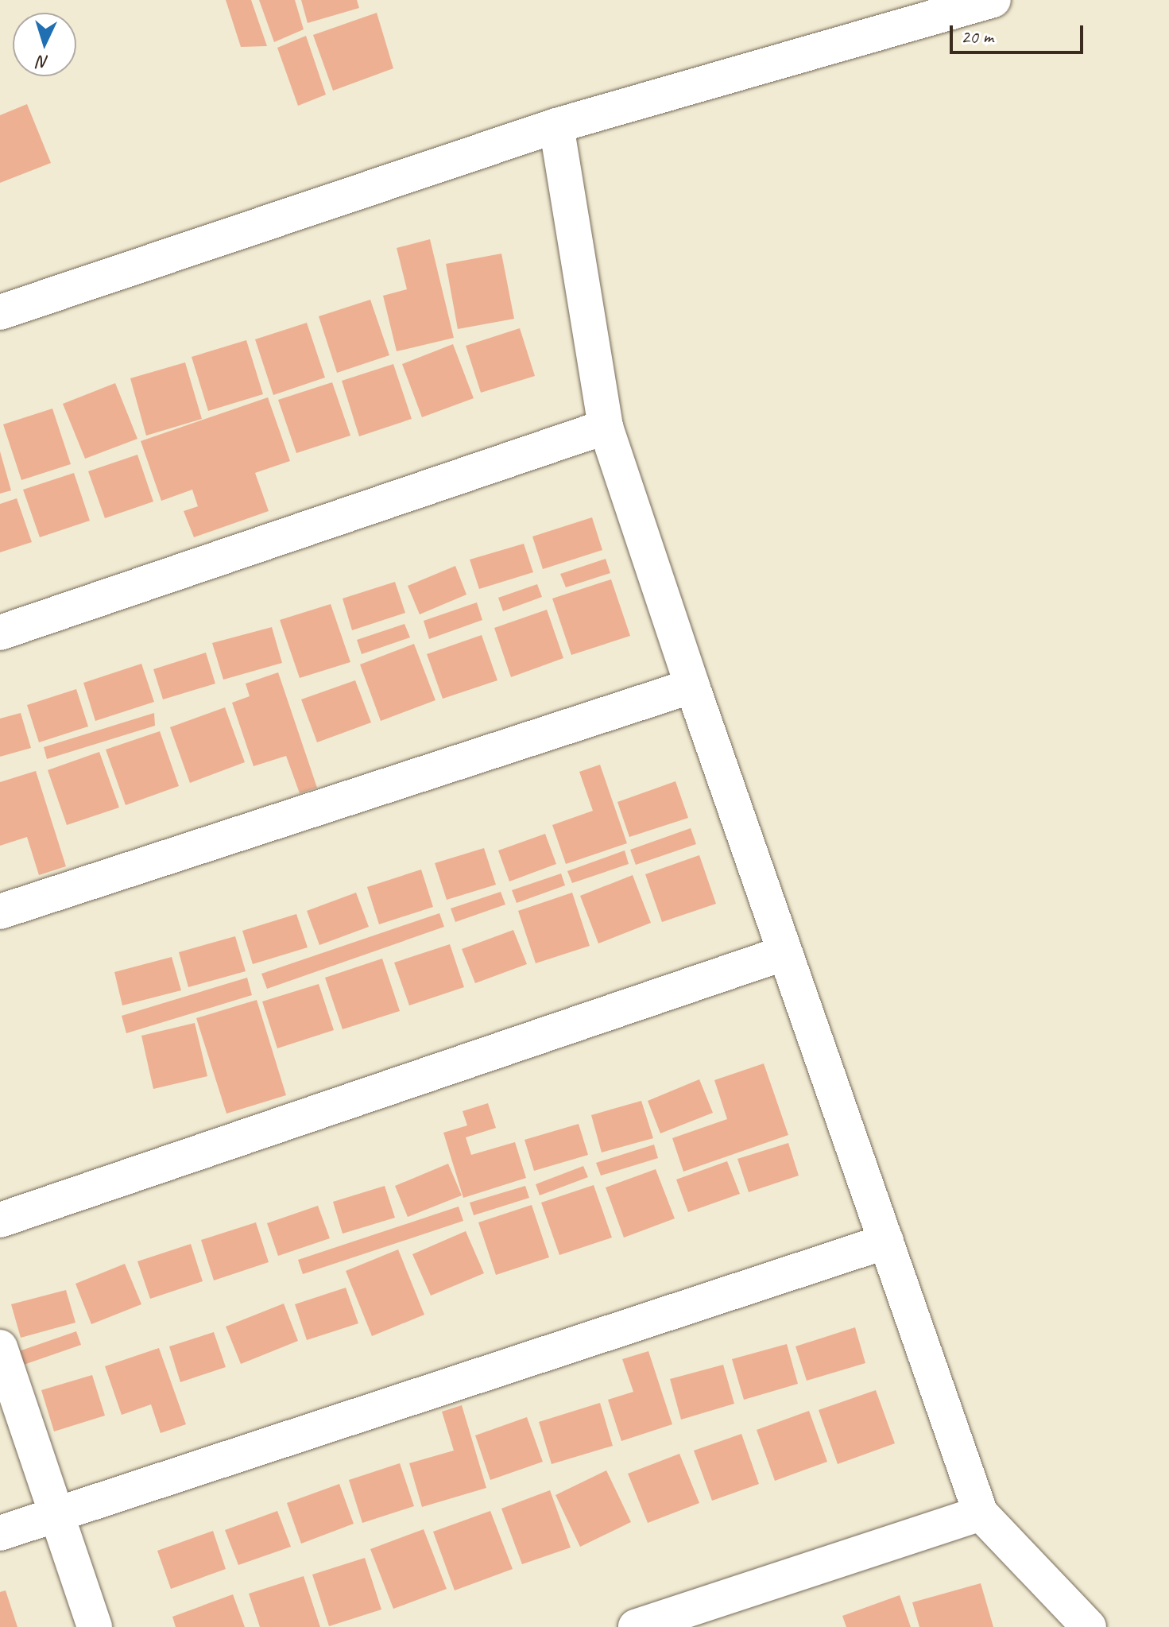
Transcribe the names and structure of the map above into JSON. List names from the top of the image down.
{
  "scale_bar": "20 m",
  "north": "bottom"
}
